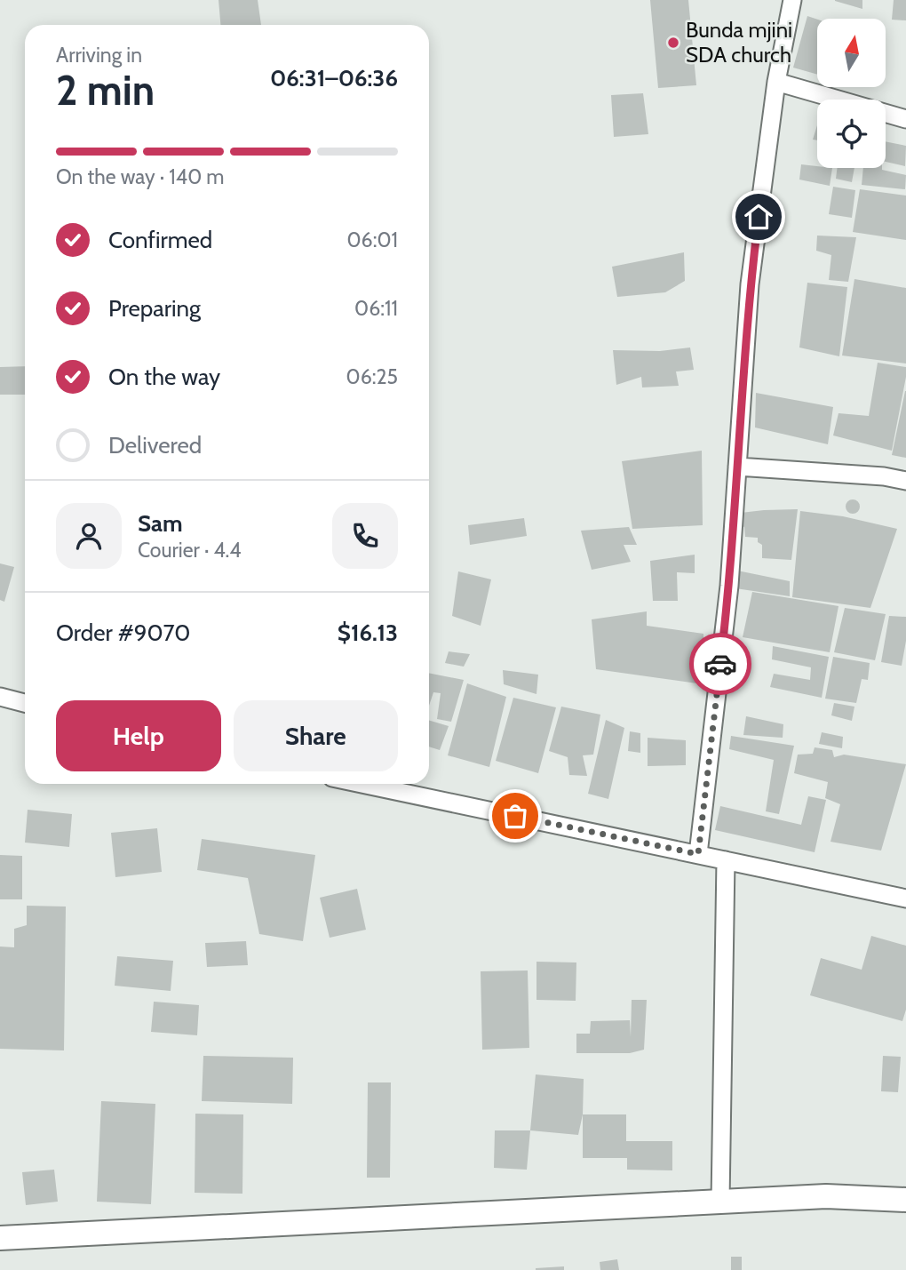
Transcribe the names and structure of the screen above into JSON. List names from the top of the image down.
{
  "places": ["Bunda mjini SDA church"],
  "north": "top",
  "page": {
    "heading": ["2 min", "Arriving in", "06:31–06:36"],
    "panel": [
      "Sam",
      "Courier · 4.4",
      "Order #9070",
      "$16.13"
    ],
    "bar": "On the way · 140 m",
    "list": [
      ["Confirmed", "06:01"],
      ["Preparing", "06:11"],
      ["On the way", "06:25"],
      "Delivered"
    ],
    "buttons": ["Help", "Share"]
  }
}
